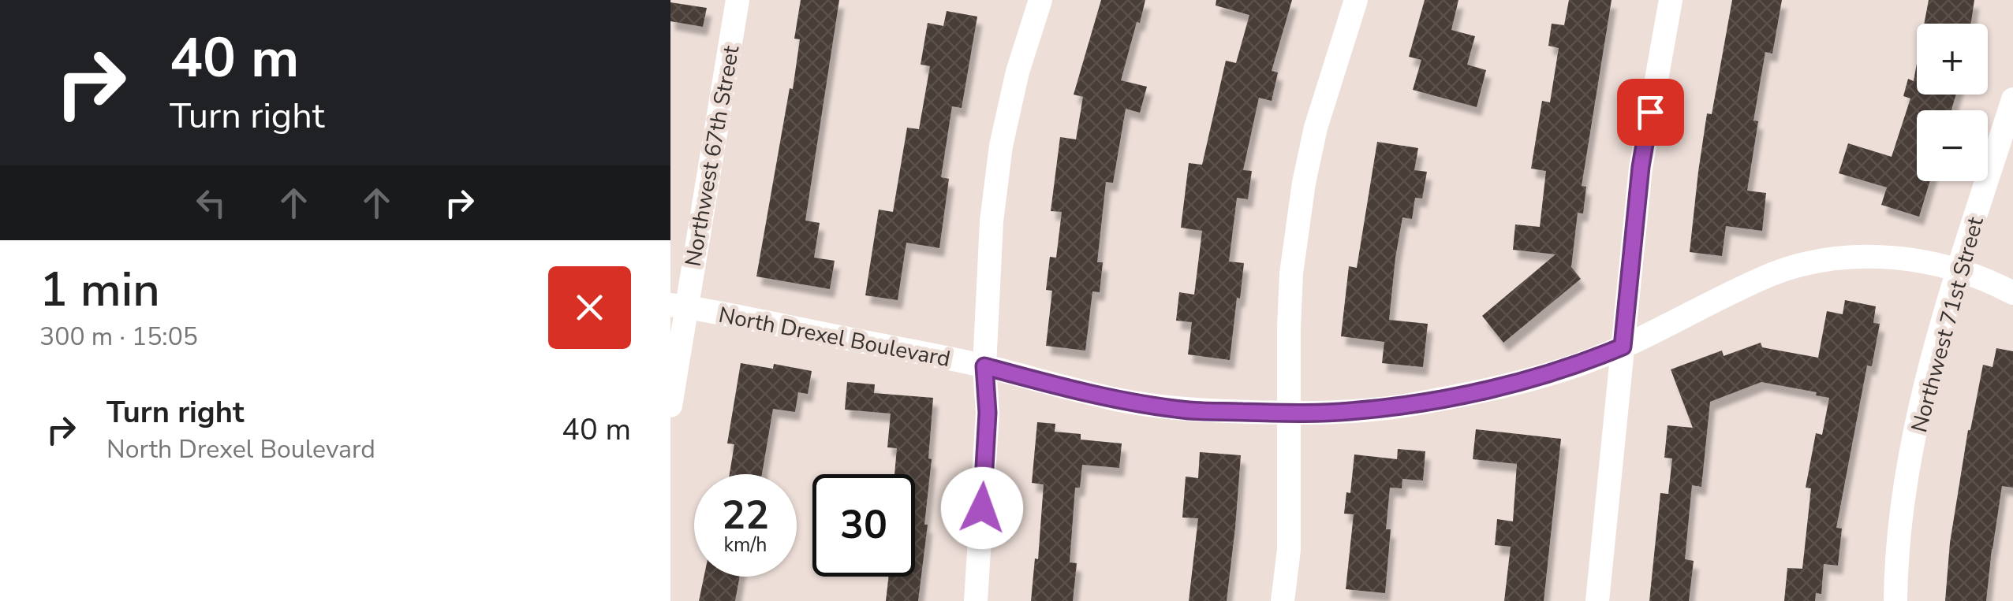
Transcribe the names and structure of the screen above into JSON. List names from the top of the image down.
{
  "streets": {
    "street": ["Northwest 67th Street", "Northwest 71st Street", "North Drexel Boulevard"]
  },
  "crossings": [
    ["Northwest 67th Street", "North Drexel Boulevard"],
    ["Northwest 71st Street", "North Drexel Boulevard"]
  ],
  "page": {
    "turn": ["40 m", "Turn right"],
    "map_buttons": ["+", "−"],
    "heading": ["1 min", "300 m · 15:05"],
    "list": [
      {
        "name": "Turn right",
        "note": "North Drexel Boulevard",
        "value": "40 m"
      }
    ],
    "speed": "22 km/h",
    "limit": "30"
  }
}
